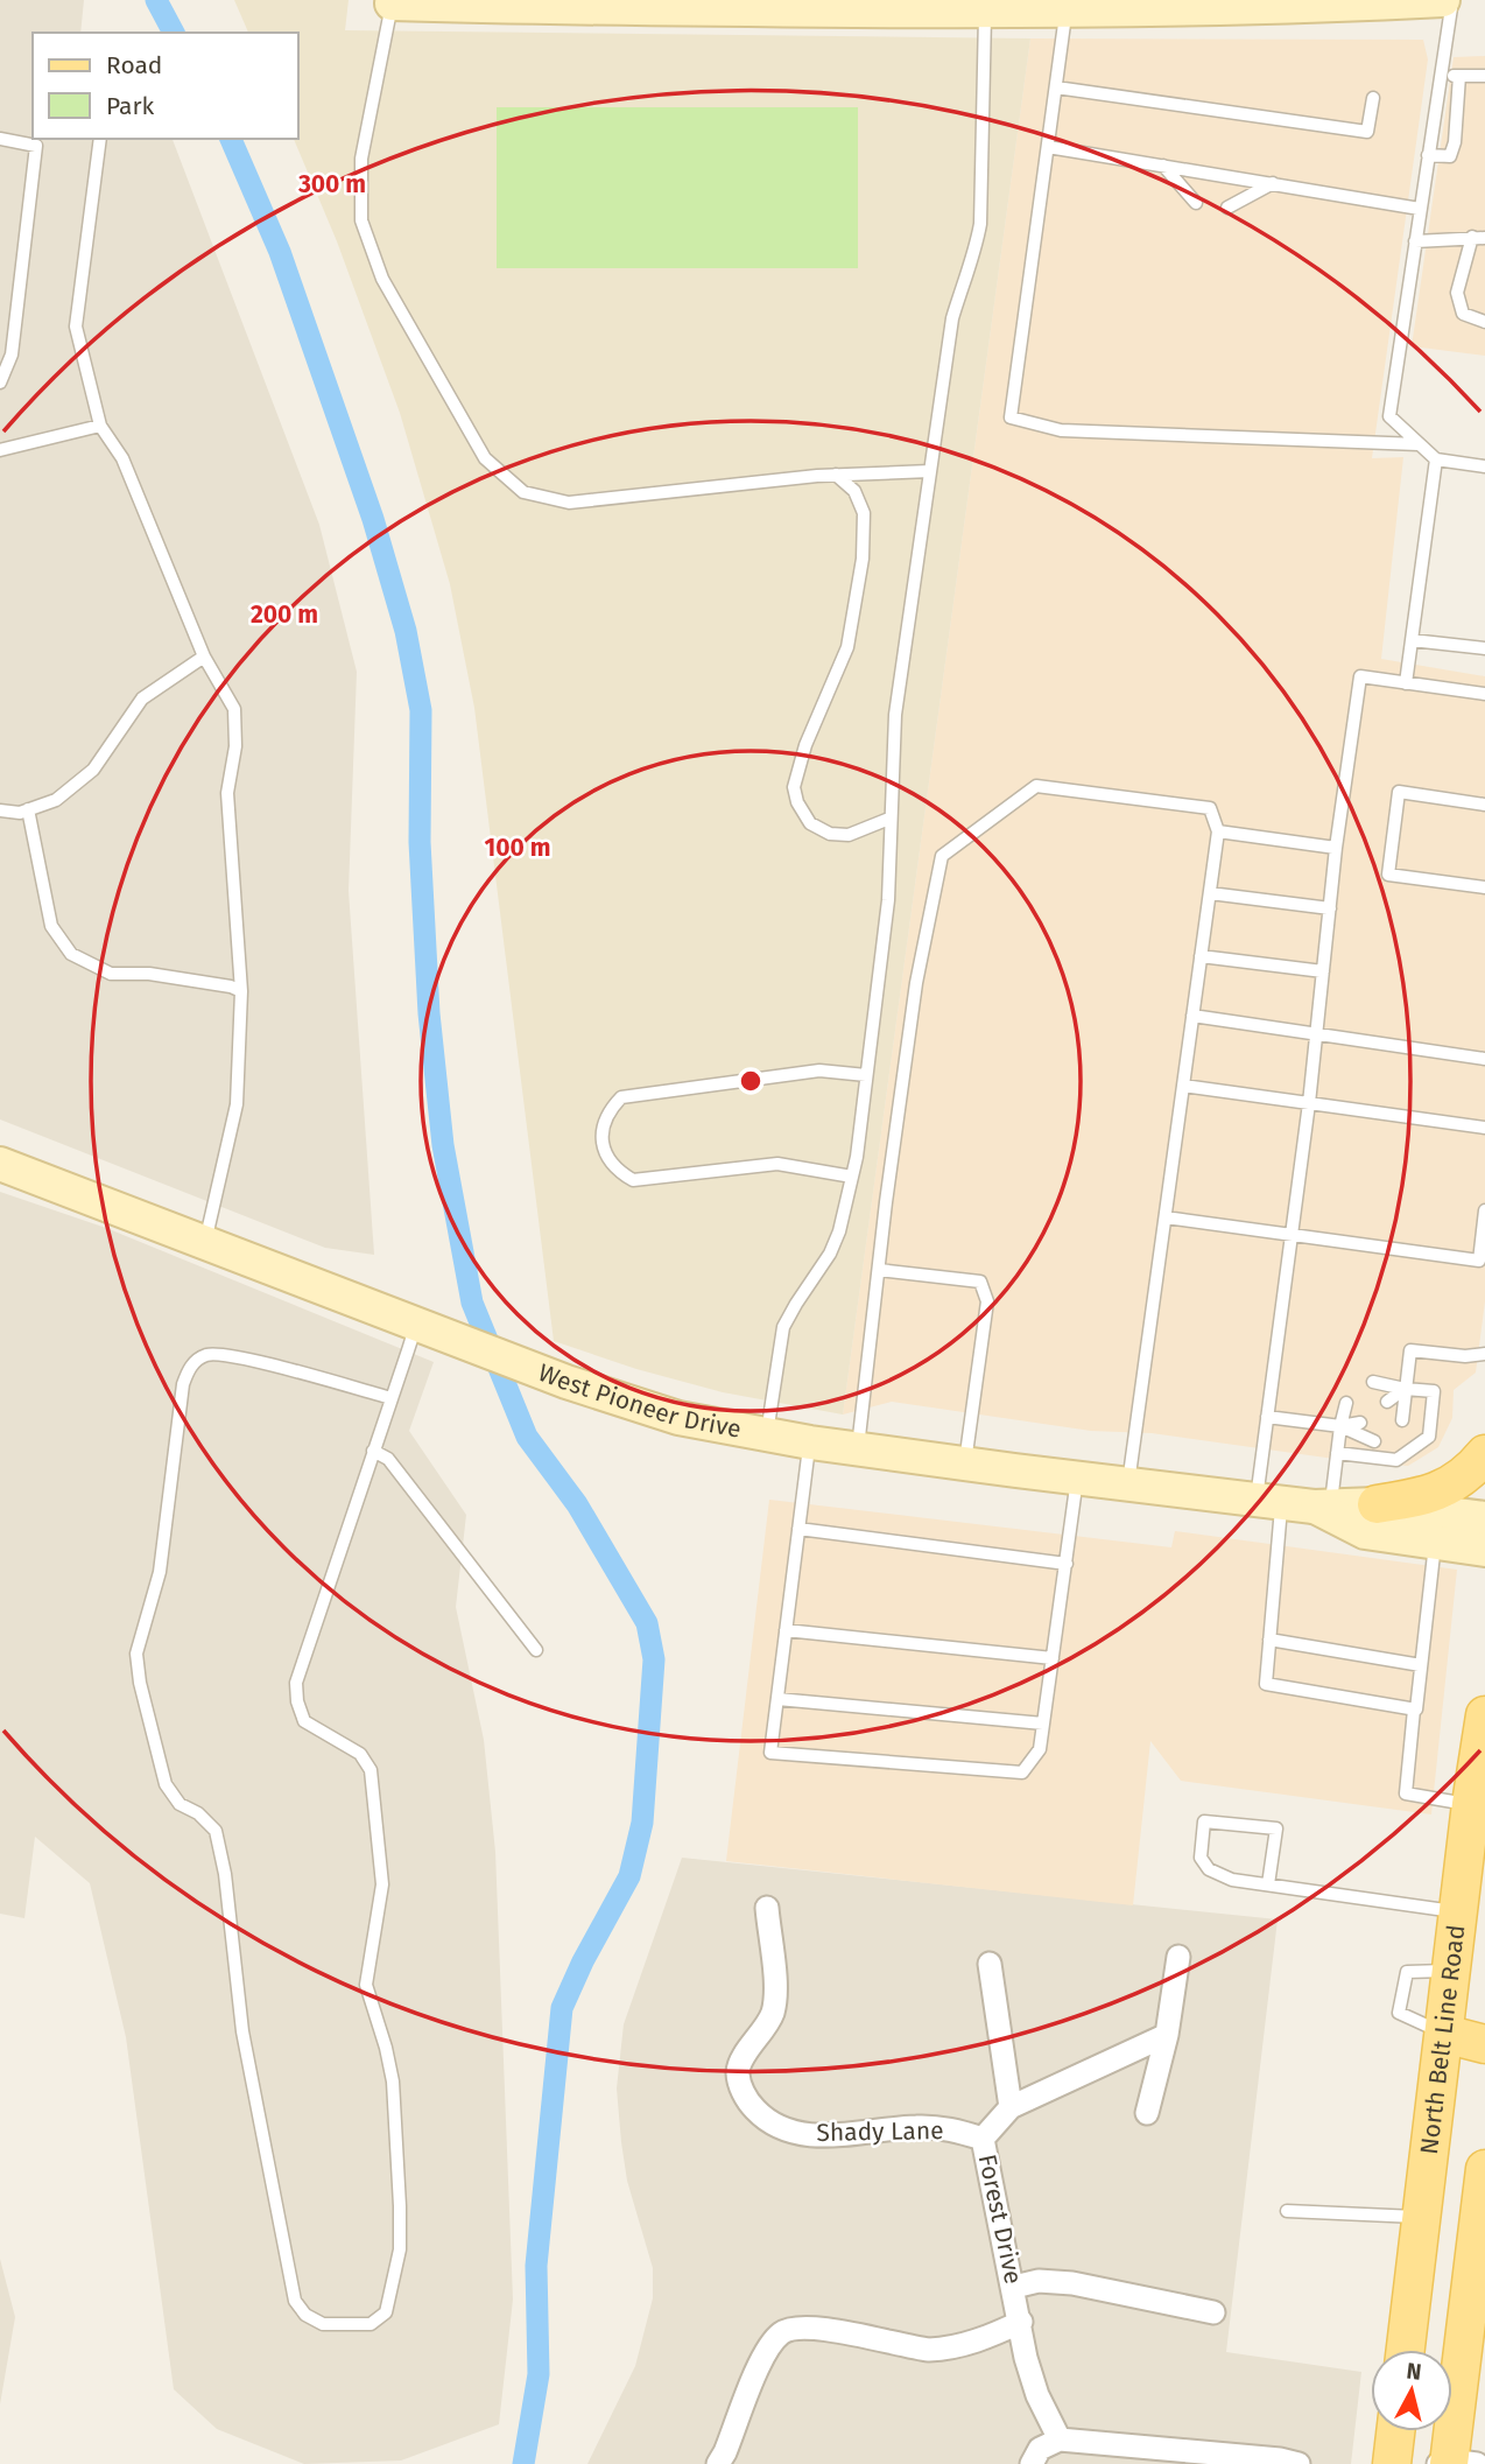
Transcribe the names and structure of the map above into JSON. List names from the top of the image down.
{
  "streets": {
    "main road": ["West Pioneer Drive", "North Belt Line Road"],
    "street": ["Shady Lane", "Forest Drive"]
  },
  "crossings": [
    ["Shady Lane", "Forest Drive"]
  ],
  "legend": ["Road", "Park"],
  "north": "top",
  "rings": ["300 m", "200 m", "100 m"]
}
